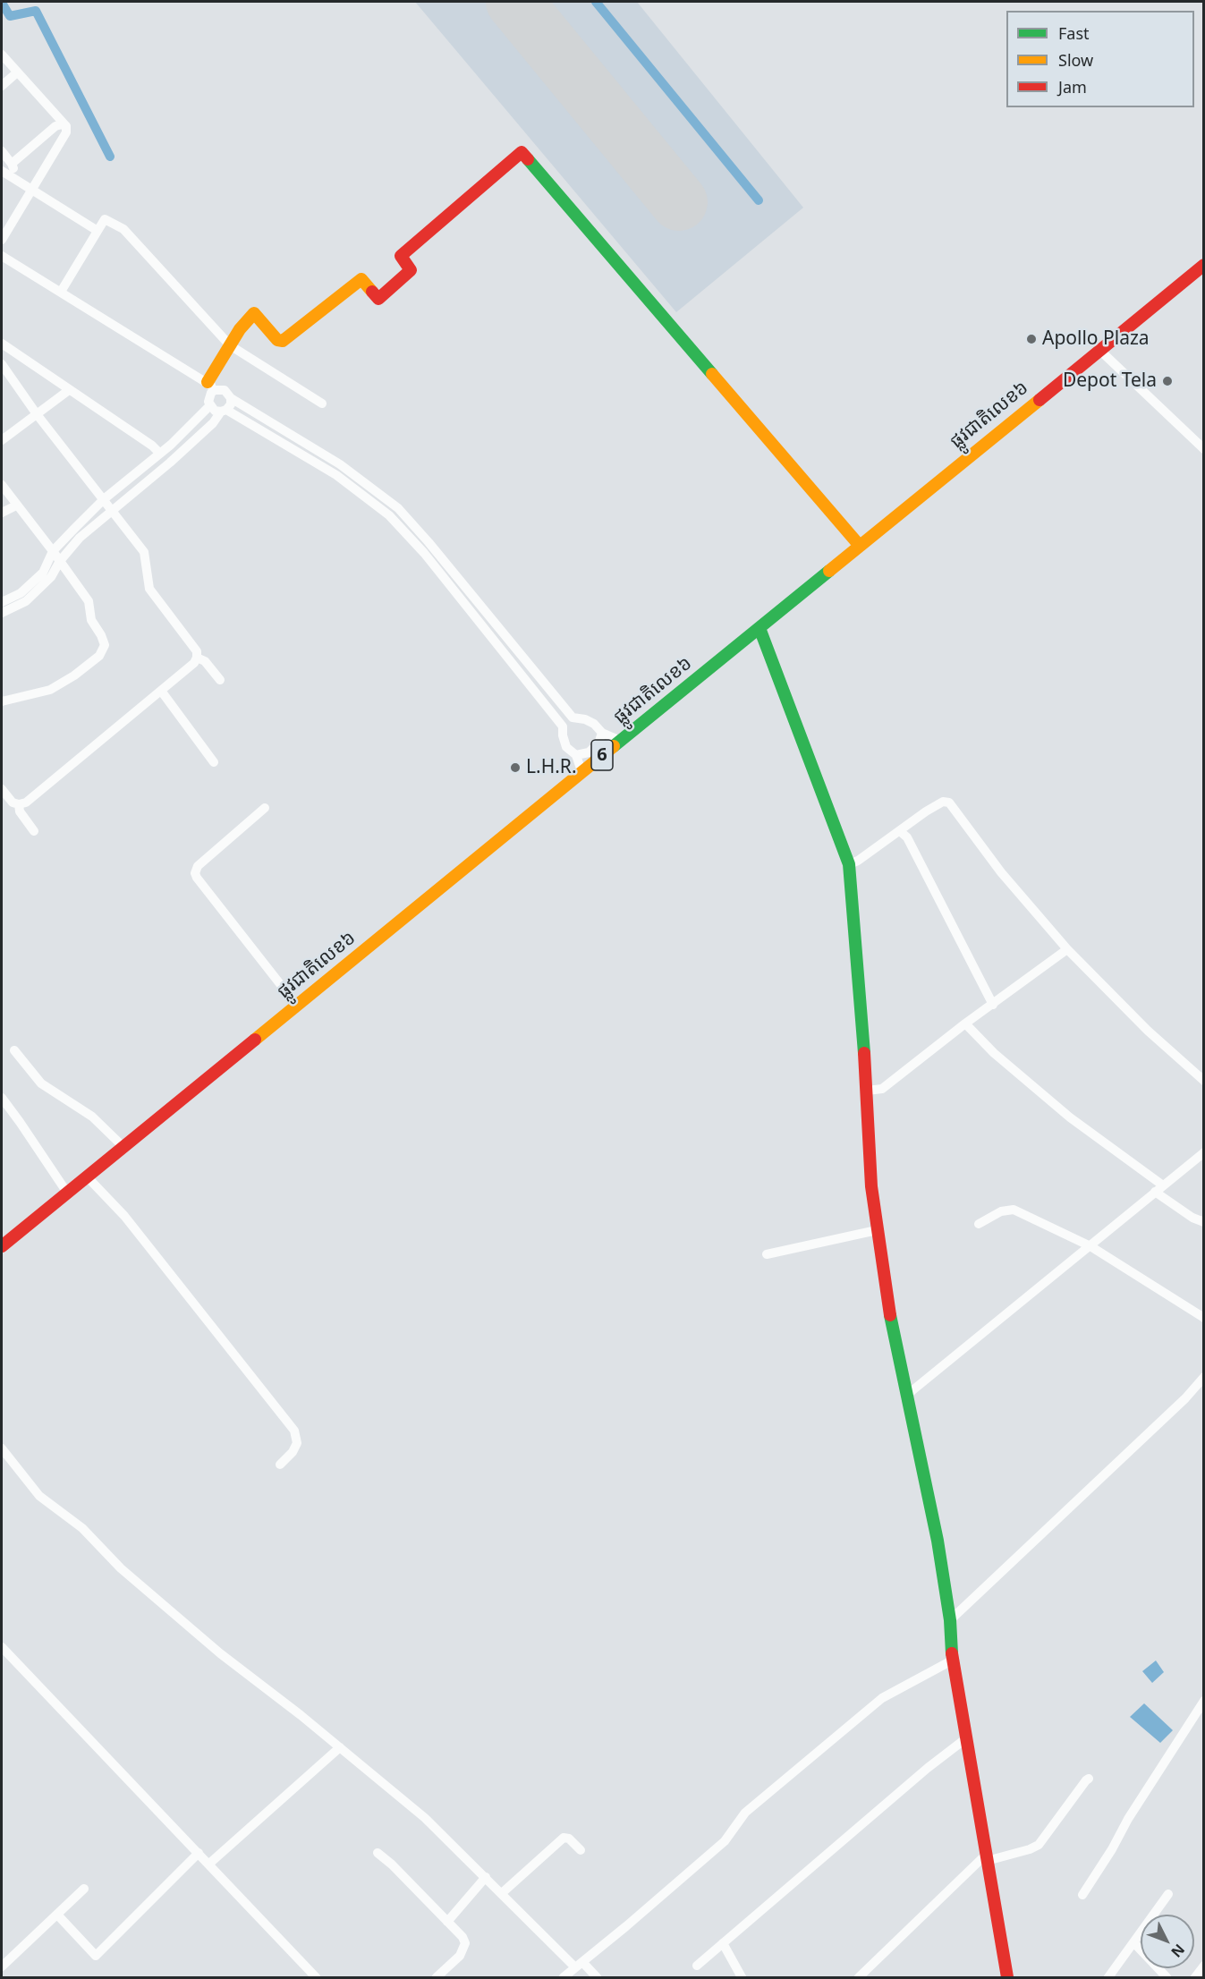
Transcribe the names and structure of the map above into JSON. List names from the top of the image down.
{
  "streets": {
    "main road": ["ផ្លូវជាតិលេខ៦", "6"]
  },
  "places": ["Apollo Plaza", "Depot Tela", "L.H.R."],
  "legend": ["Fast", "Slow", "Jam"],
  "north": "bottom right"
}
